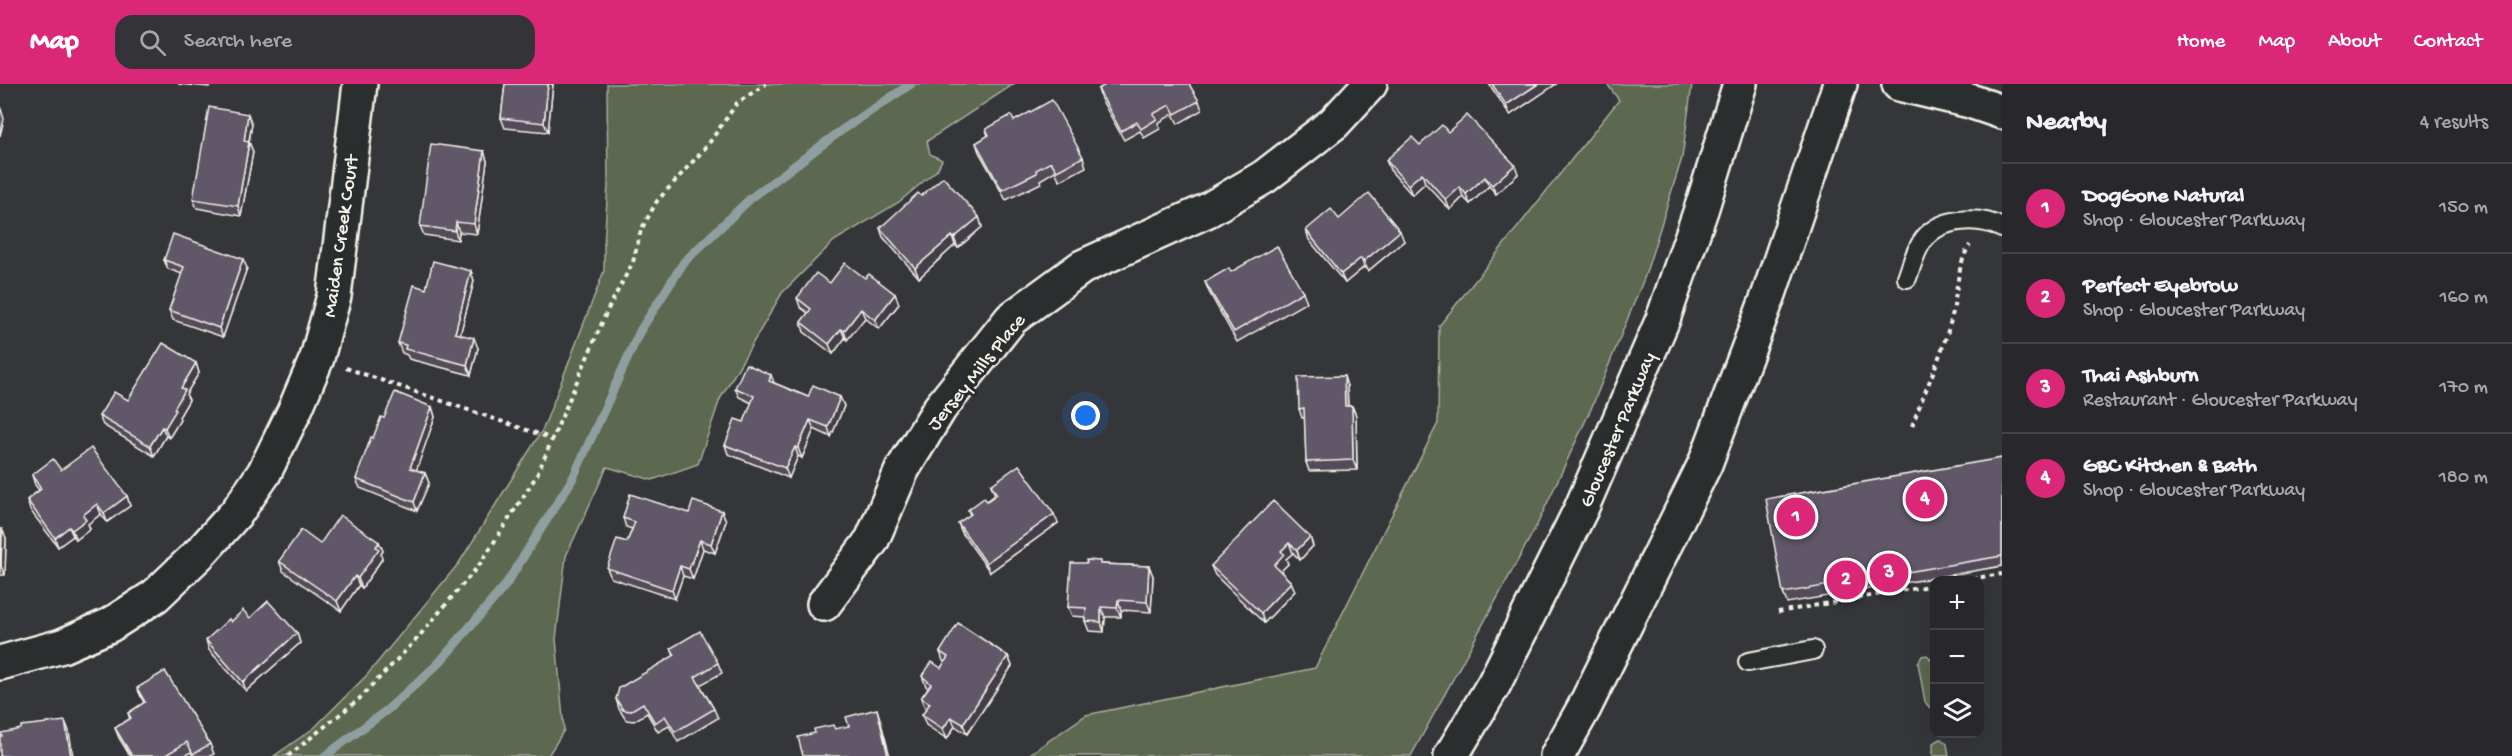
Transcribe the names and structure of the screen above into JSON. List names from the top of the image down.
{
  "streets": {
    "street": ["Maiden Creek Court", "Jersey Mills Place", "Gloucester Parkway"]
  },
  "page": {
    "header": "Map",
    "search": "Search here",
    "nav": [
      "Home",
      "Map",
      "About",
      "Contact"
    ],
    "heading": ["Nearby", "4 results"],
    "list": [
      {
        "mark": "1",
        "name": "DogGone Natural",
        "note": "Shop · Gloucester Parkway",
        "value": "150 m"
      },
      {
        "mark": "2",
        "name": "Perfect Eyebrow",
        "note": "Shop · Gloucester Parkway",
        "value": "160 m"
      },
      {
        "mark": "3",
        "name": "Thai Ashburn",
        "note": "Restaurant · Gloucester Parkway",
        "value": "170 m"
      },
      {
        "mark": "4",
        "name": "GBC Kitchen & Bath",
        "note": "Shop · Gloucester Parkway",
        "value": "180 m"
      }
    ],
    "pins": [
      "4",
      "1",
      "3",
      "2"
    ],
    "map_buttons": ["+", "−"]
  }
}
